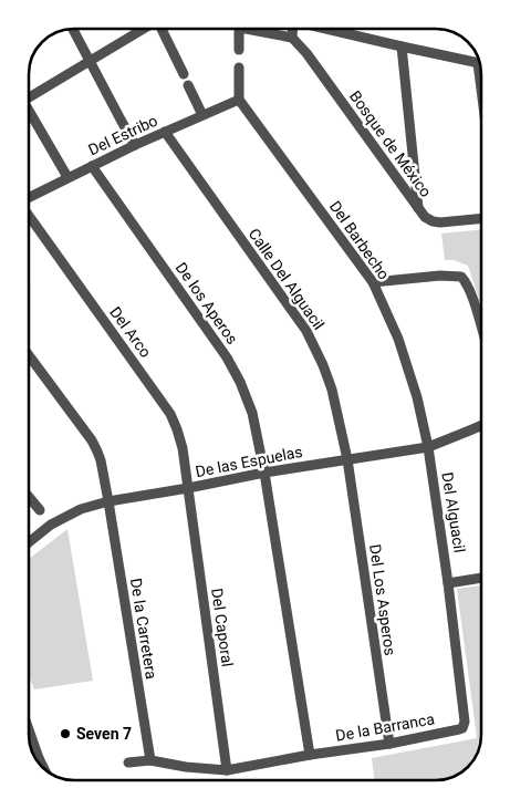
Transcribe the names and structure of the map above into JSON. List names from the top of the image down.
{
  "streets": {
    "street": [
      "Del Estribo",
      "Bosque de México",
      "Del Barbecho",
      "Calle Del Alguacil",
      "De los Aperos",
      "Del Arco",
      "De las Espuelas",
      "Del Alguacil",
      "Del Los Asperos",
      "Del Caporal",
      "De la Carretera",
      "De la Barranca"
    ]
  },
  "crossings": [
    ["Del Estribo", "Del Barbecho"],
    ["Del Estribo", "Calle Del Alguacil"],
    ["Del Estribo", "De los Aperos"],
    ["Del Barbecho", "De las Espuelas"],
    ["Del Barbecho", "Del Alguacil"],
    ["Calle Del Alguacil", "De las Espuelas"],
    ["Calle Del Alguacil", "Del Los Asperos"],
    ["De los Aperos", "De las Espuelas"],
    ["Del Arco", "De las Espuelas"],
    ["Del Arco", "Del Caporal"],
    ["De las Espuelas", "Del Alguacil"],
    ["De las Espuelas", "Del Los Asperos"],
    ["De las Espuelas", "Del Caporal"],
    ["De las Espuelas", "De la Carretera"],
    ["Del Alguacil", "De la Barranca"],
    ["Del Los Asperos", "De la Barranca"],
    ["Del Caporal", "De la Barranca"],
    ["De la Carretera", "De la Barranca"]
  ],
  "places": ["Seven 7"]
}
